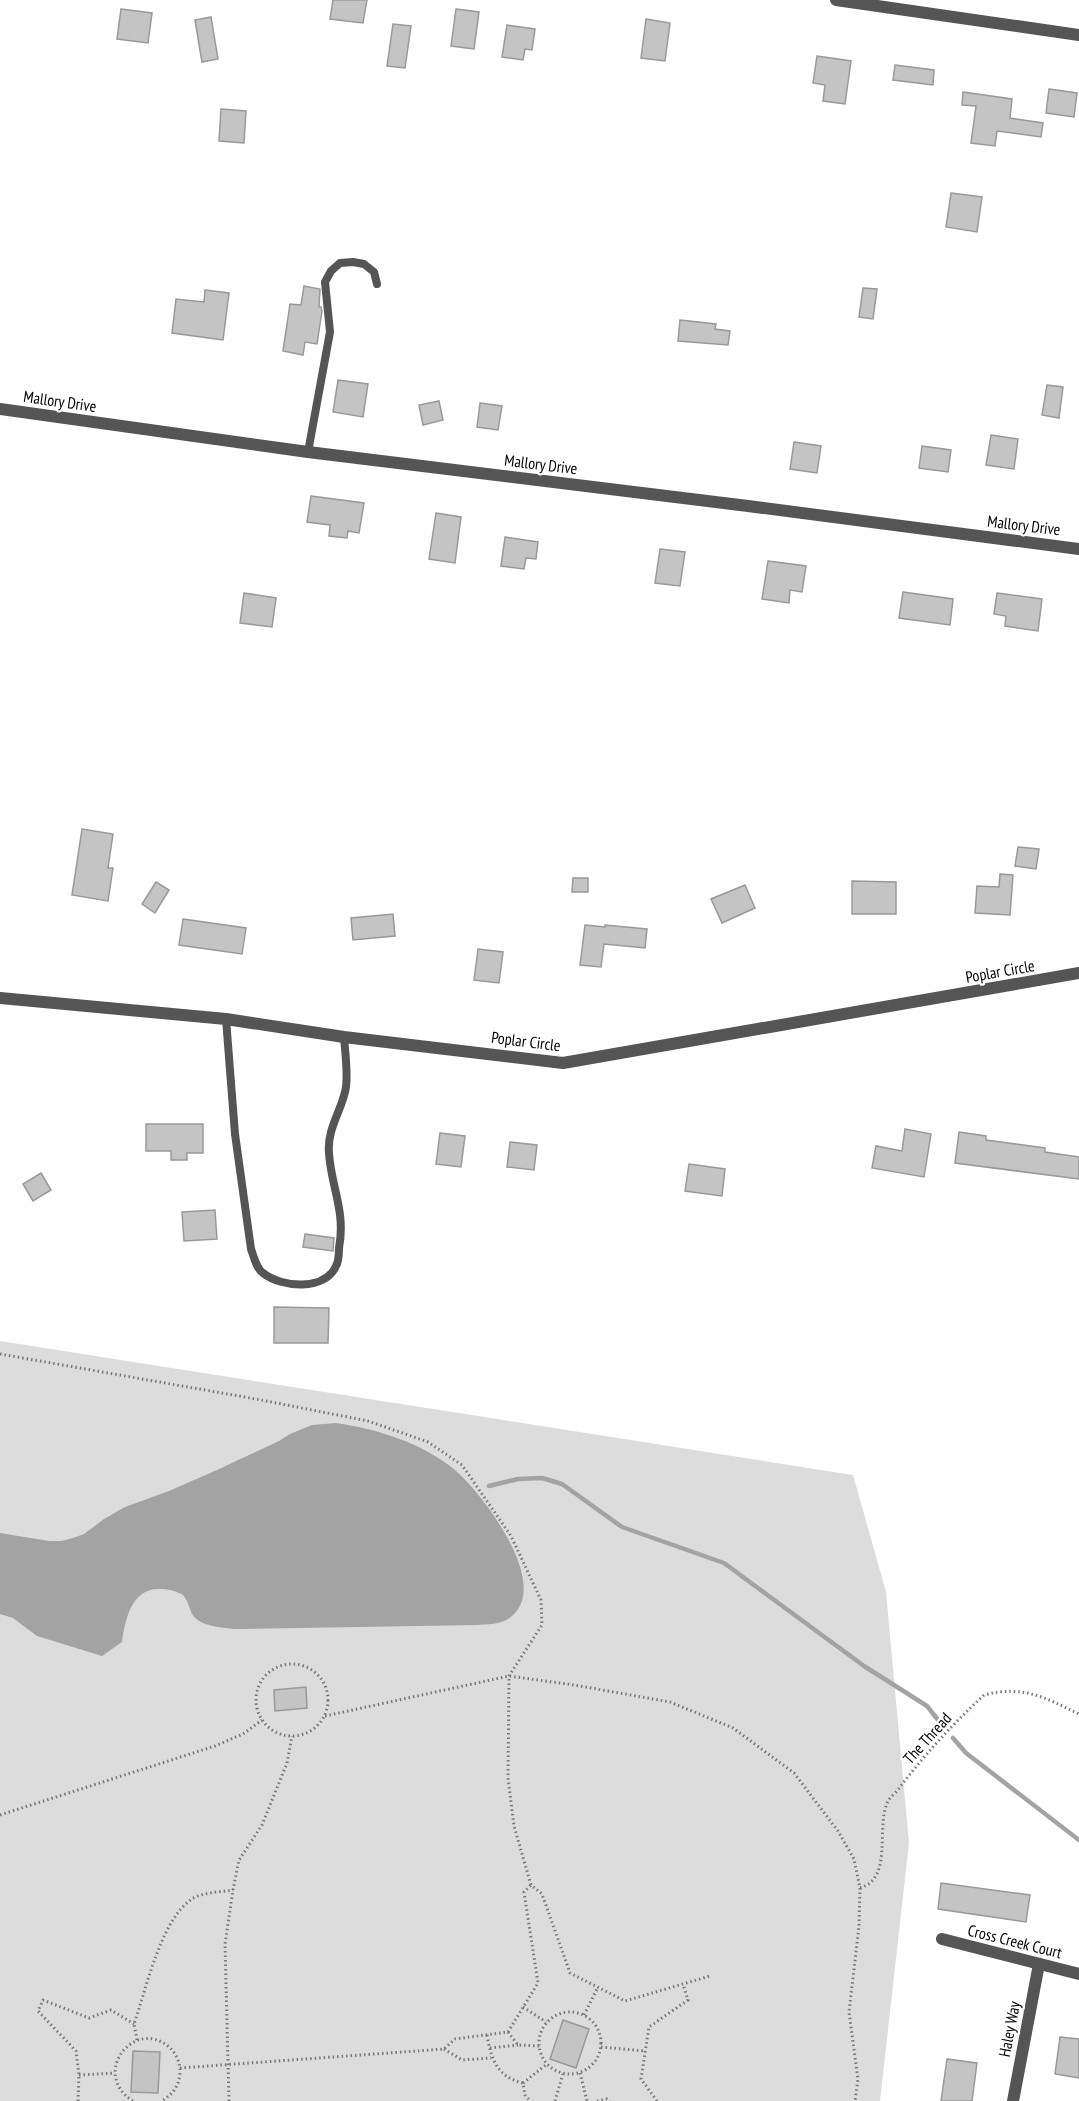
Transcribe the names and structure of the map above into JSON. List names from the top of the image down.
{
  "streets": {
    "street": [
      "Mallory Drive",
      "Poplar Circle",
      "Cross Creek Court",
      "Haley Way"
    ],
    "path": ["The Thread"]
  },
  "crossings": [
    ["Cross Creek Court", "Haley Way"]
  ]
}
